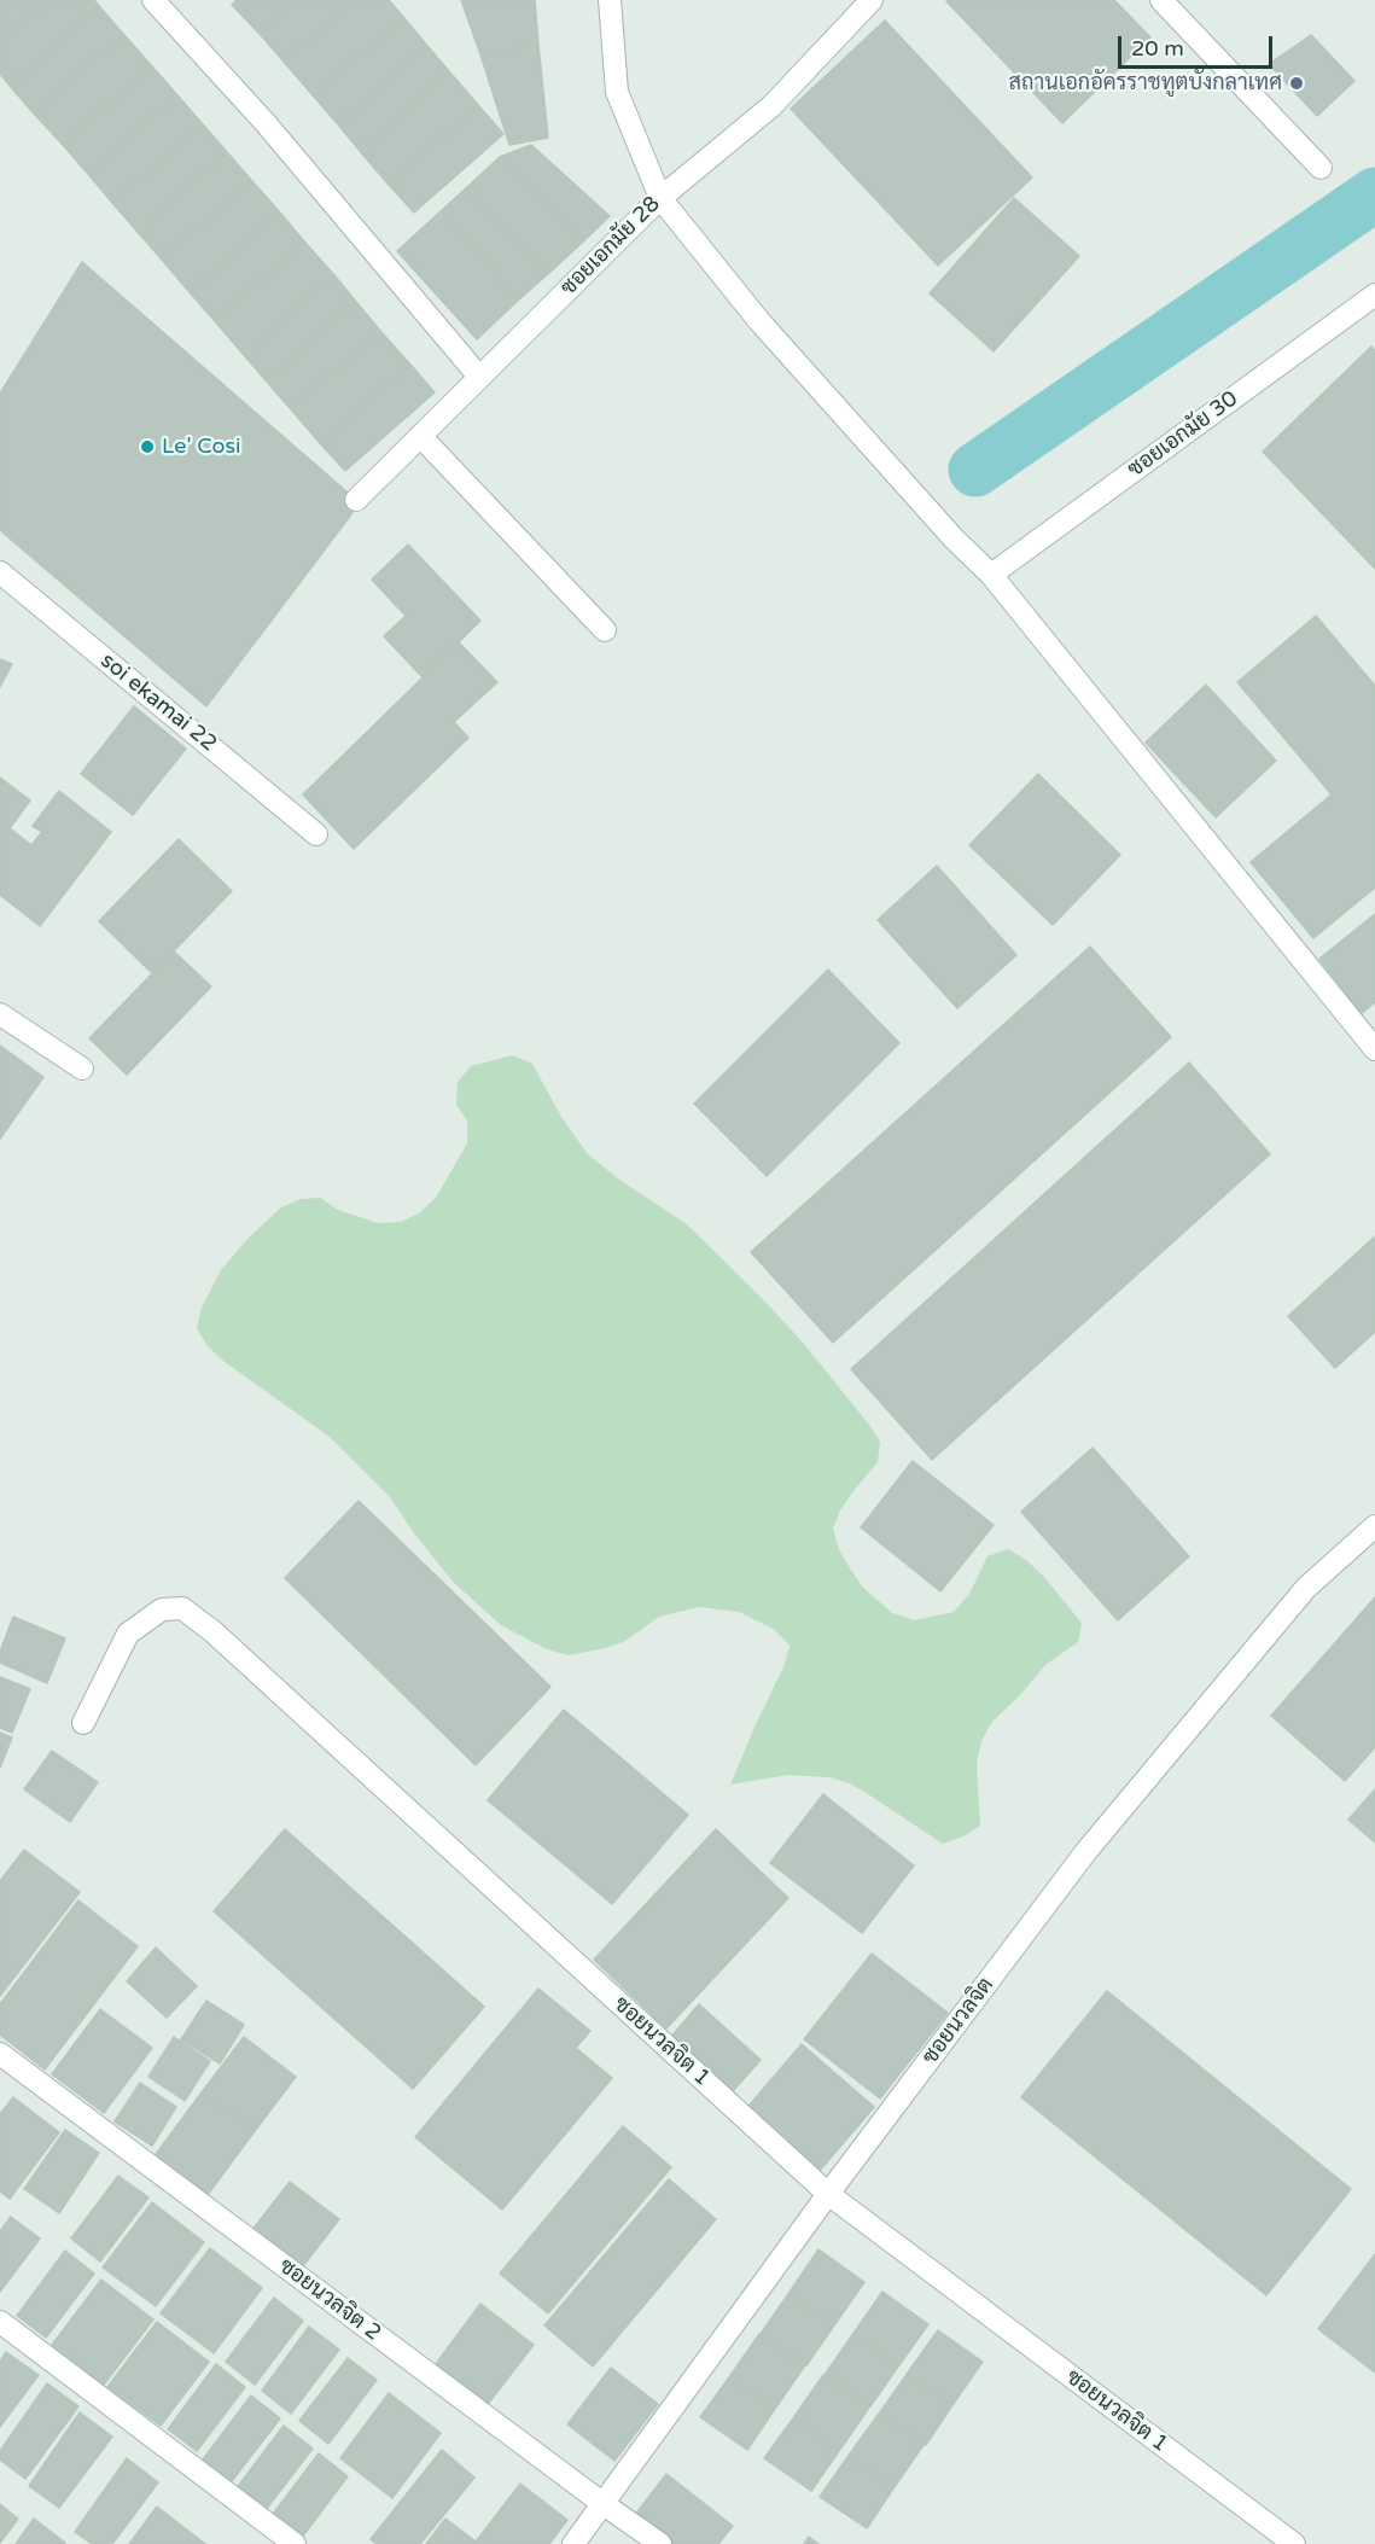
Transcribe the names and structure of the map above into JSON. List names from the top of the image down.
{
  "streets": {
    "street": [
      "ซอยเอกมัย 28",
      "ซอยเอกมัย 30",
      "soi ekamai 22",
      "ซอยนวลจิต",
      "ซอยนวลจิต 1",
      "ซอยนวลจิต 2"
    ]
  },
  "crossings": [
    ["ซอยนวลจิต", "ซอยนวลจิต 1"],
    ["ซอยนวลจิต", "ซอยนวลจิต 2"]
  ],
  "places": ["สถานเอกอัครราชทูตบังกลาเทศ", "Le' Cosi"],
  "scale_bar": "20 m"
}
